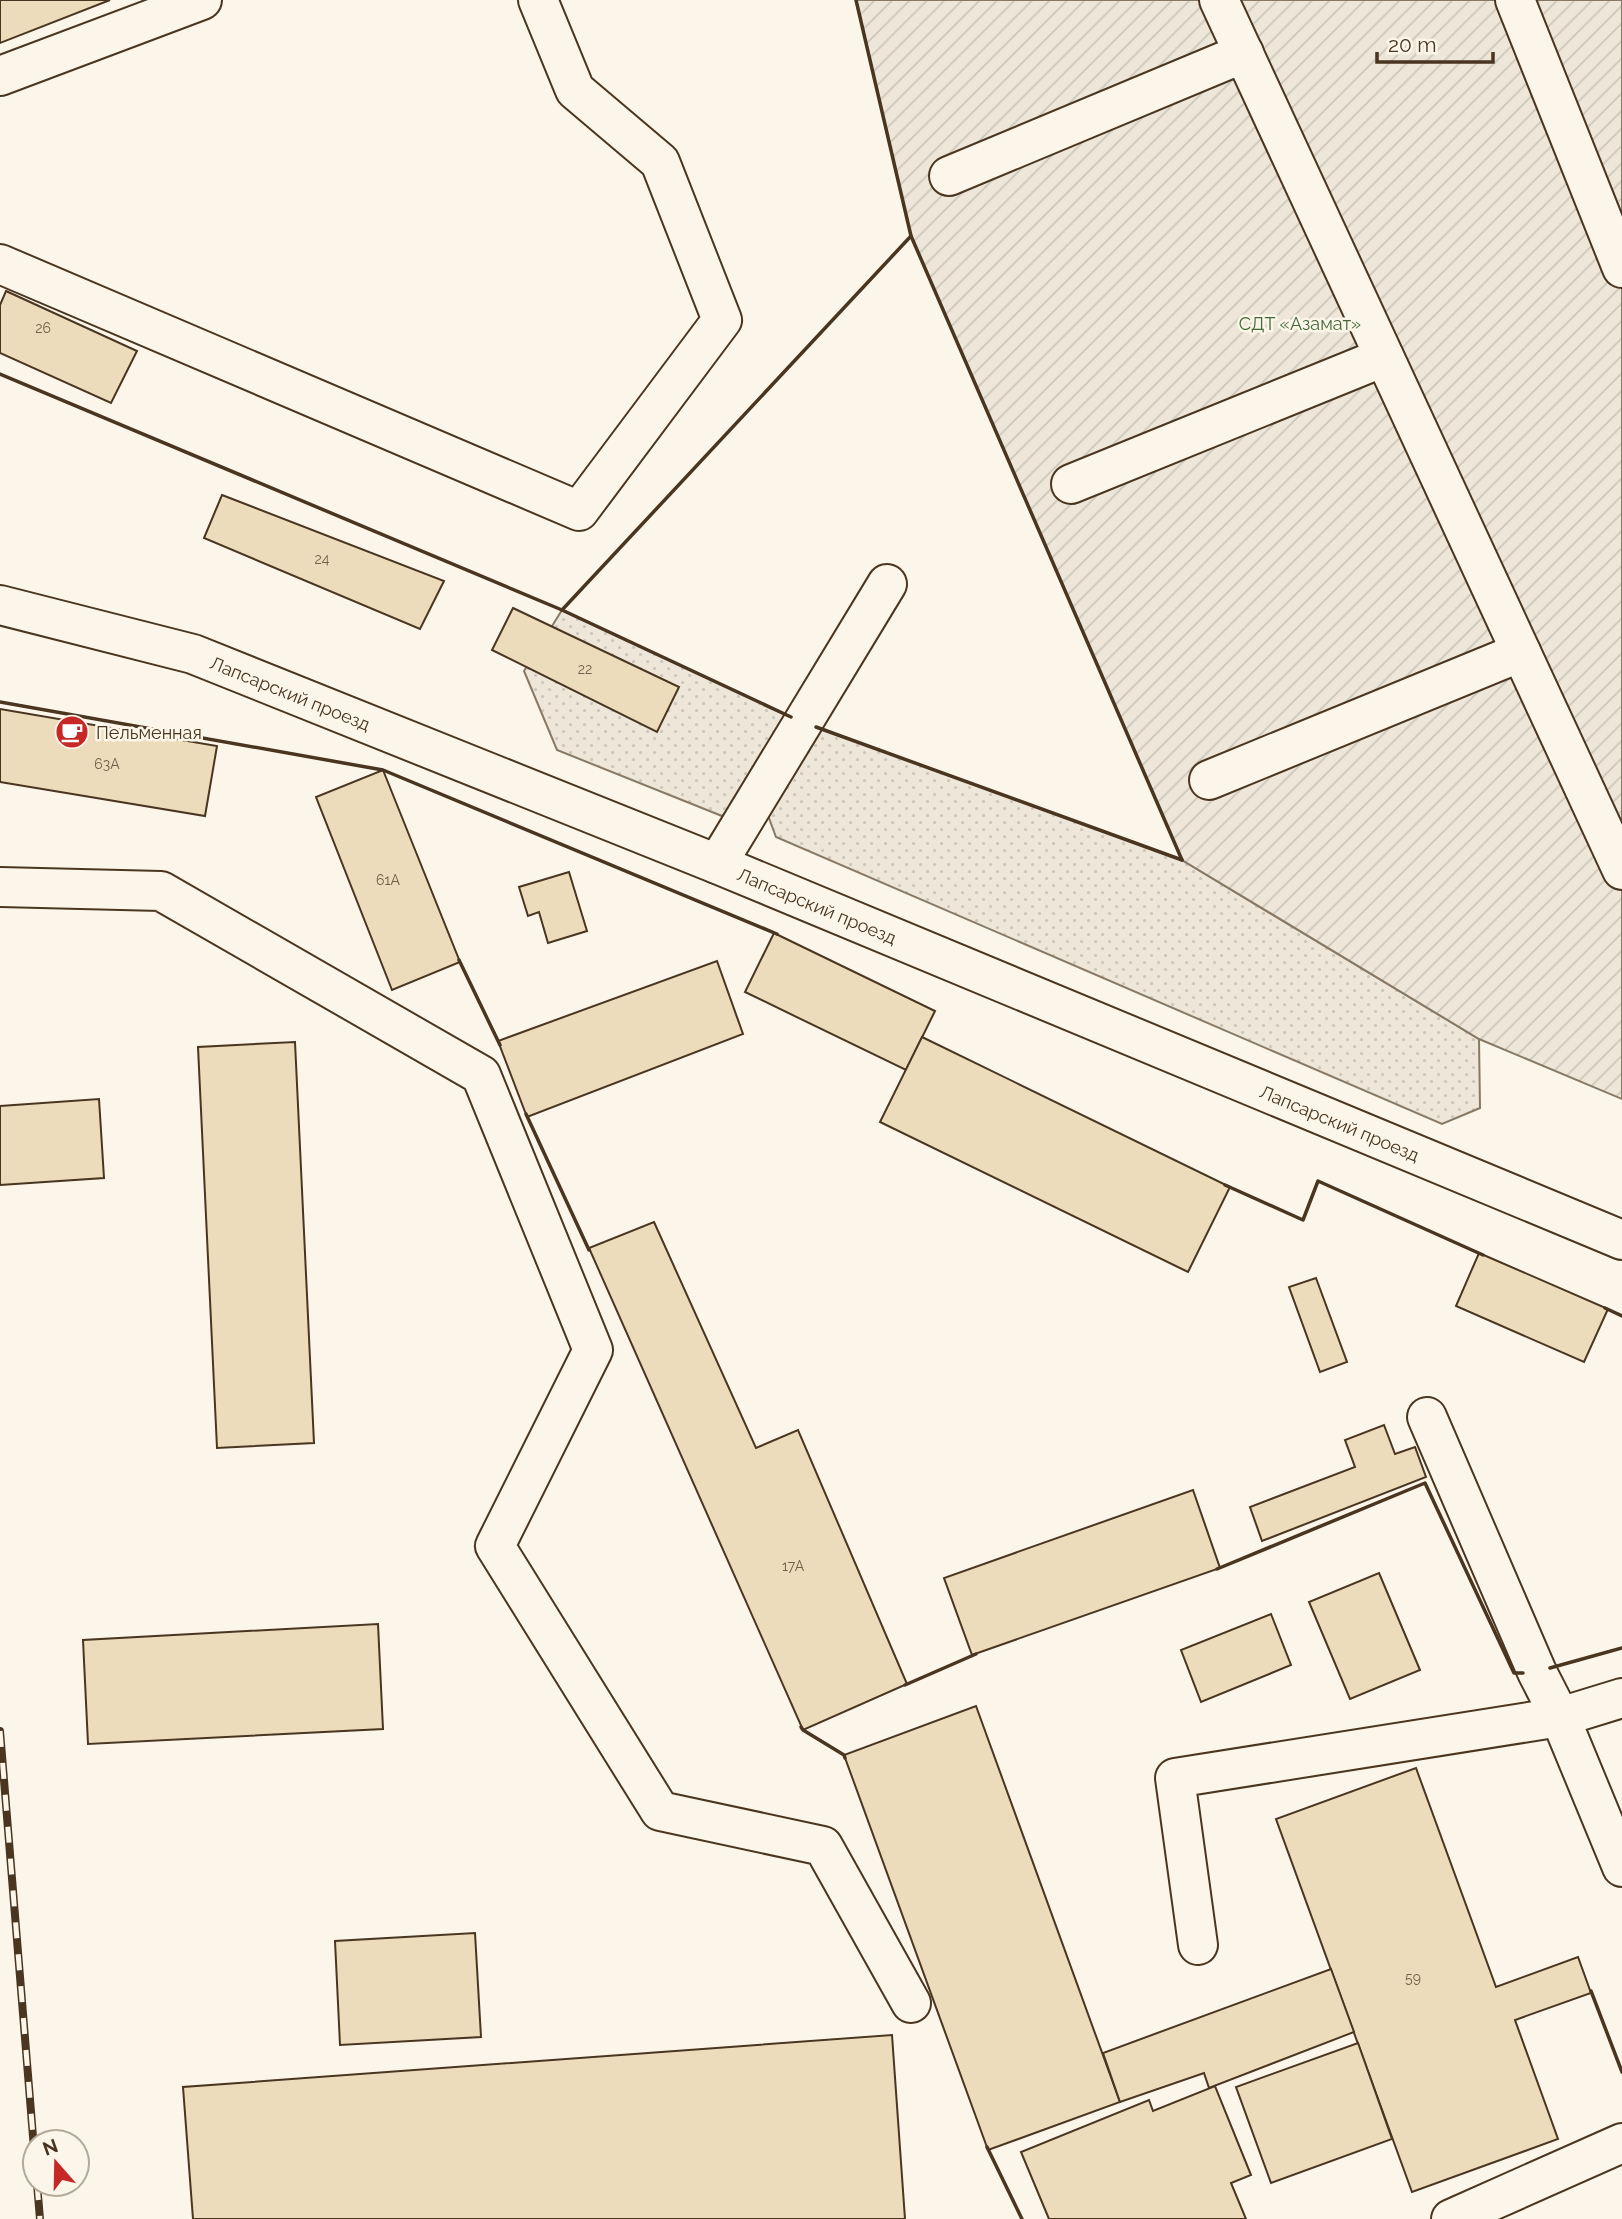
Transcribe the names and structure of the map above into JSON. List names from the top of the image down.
{
  "streets": {
    "street": ["Лапсарский проезд"]
  },
  "parks": ["СДТ «Азамат»"],
  "places": {
    "cafe": ["Пельменная"]
  },
  "house_numbers": [
    "26",
    "24",
    "22",
    "63А",
    "61А",
    "17А",
    "59"
  ],
  "scale_bar": "20 m",
  "north": "top"
}
